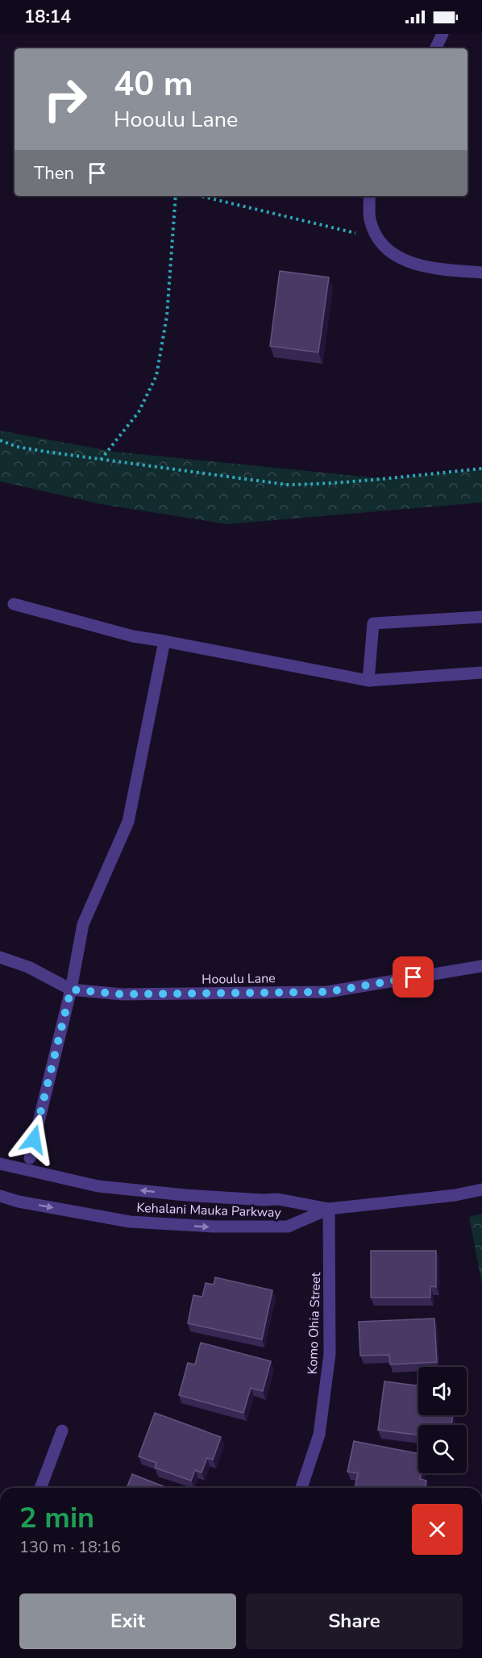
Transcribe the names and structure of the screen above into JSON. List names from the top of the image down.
{
  "streets": {
    "street": ["Hooulu Lane", "Kehalani Mauka Parkway", "Komo Ohia Street"]
  },
  "crossings": [
    ["Kehalani Mauka Parkway", "Komo Ohia Street"]
  ],
  "page": {
    "status": "18:14",
    "turn": ["40 m", "Hooulu Lane"],
    "then": "Then",
    "heading": ["2 min", "130 m · 18:16"],
    "buttons": ["Exit", "Share"]
  }
}
